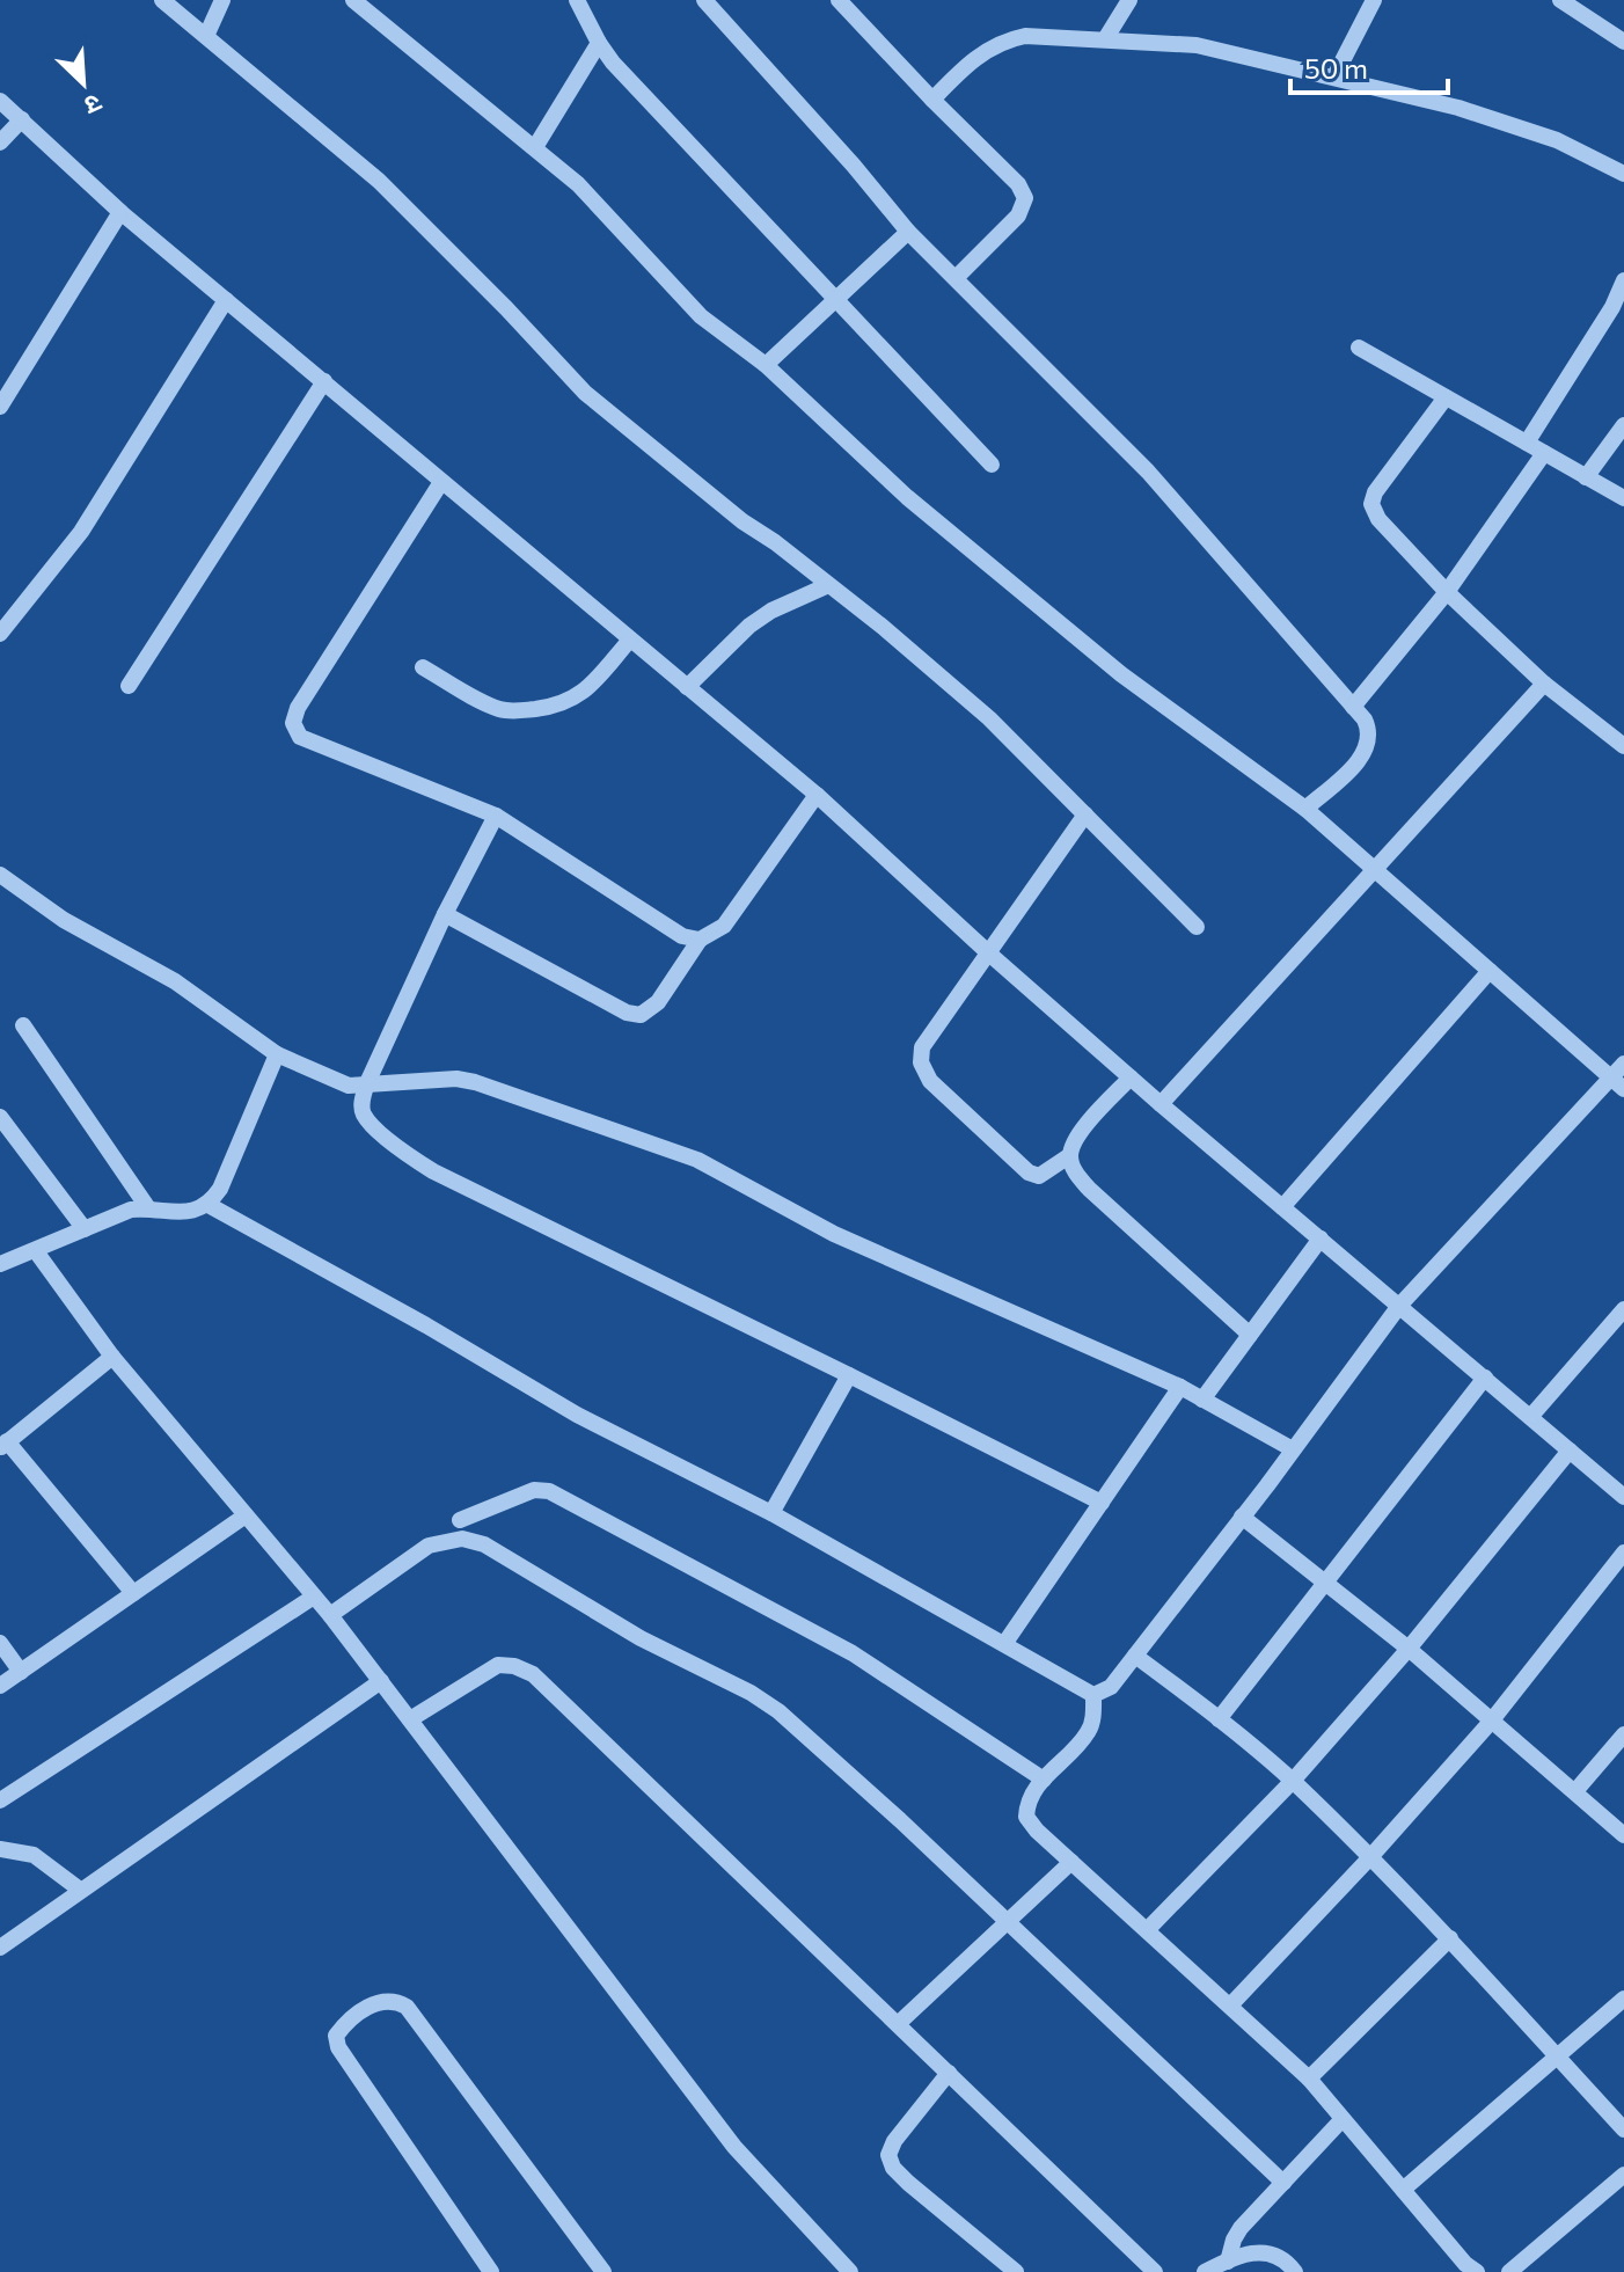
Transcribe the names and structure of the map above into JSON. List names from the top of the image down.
{
  "scale_bar": "50 m",
  "north": "bottom right"
}
